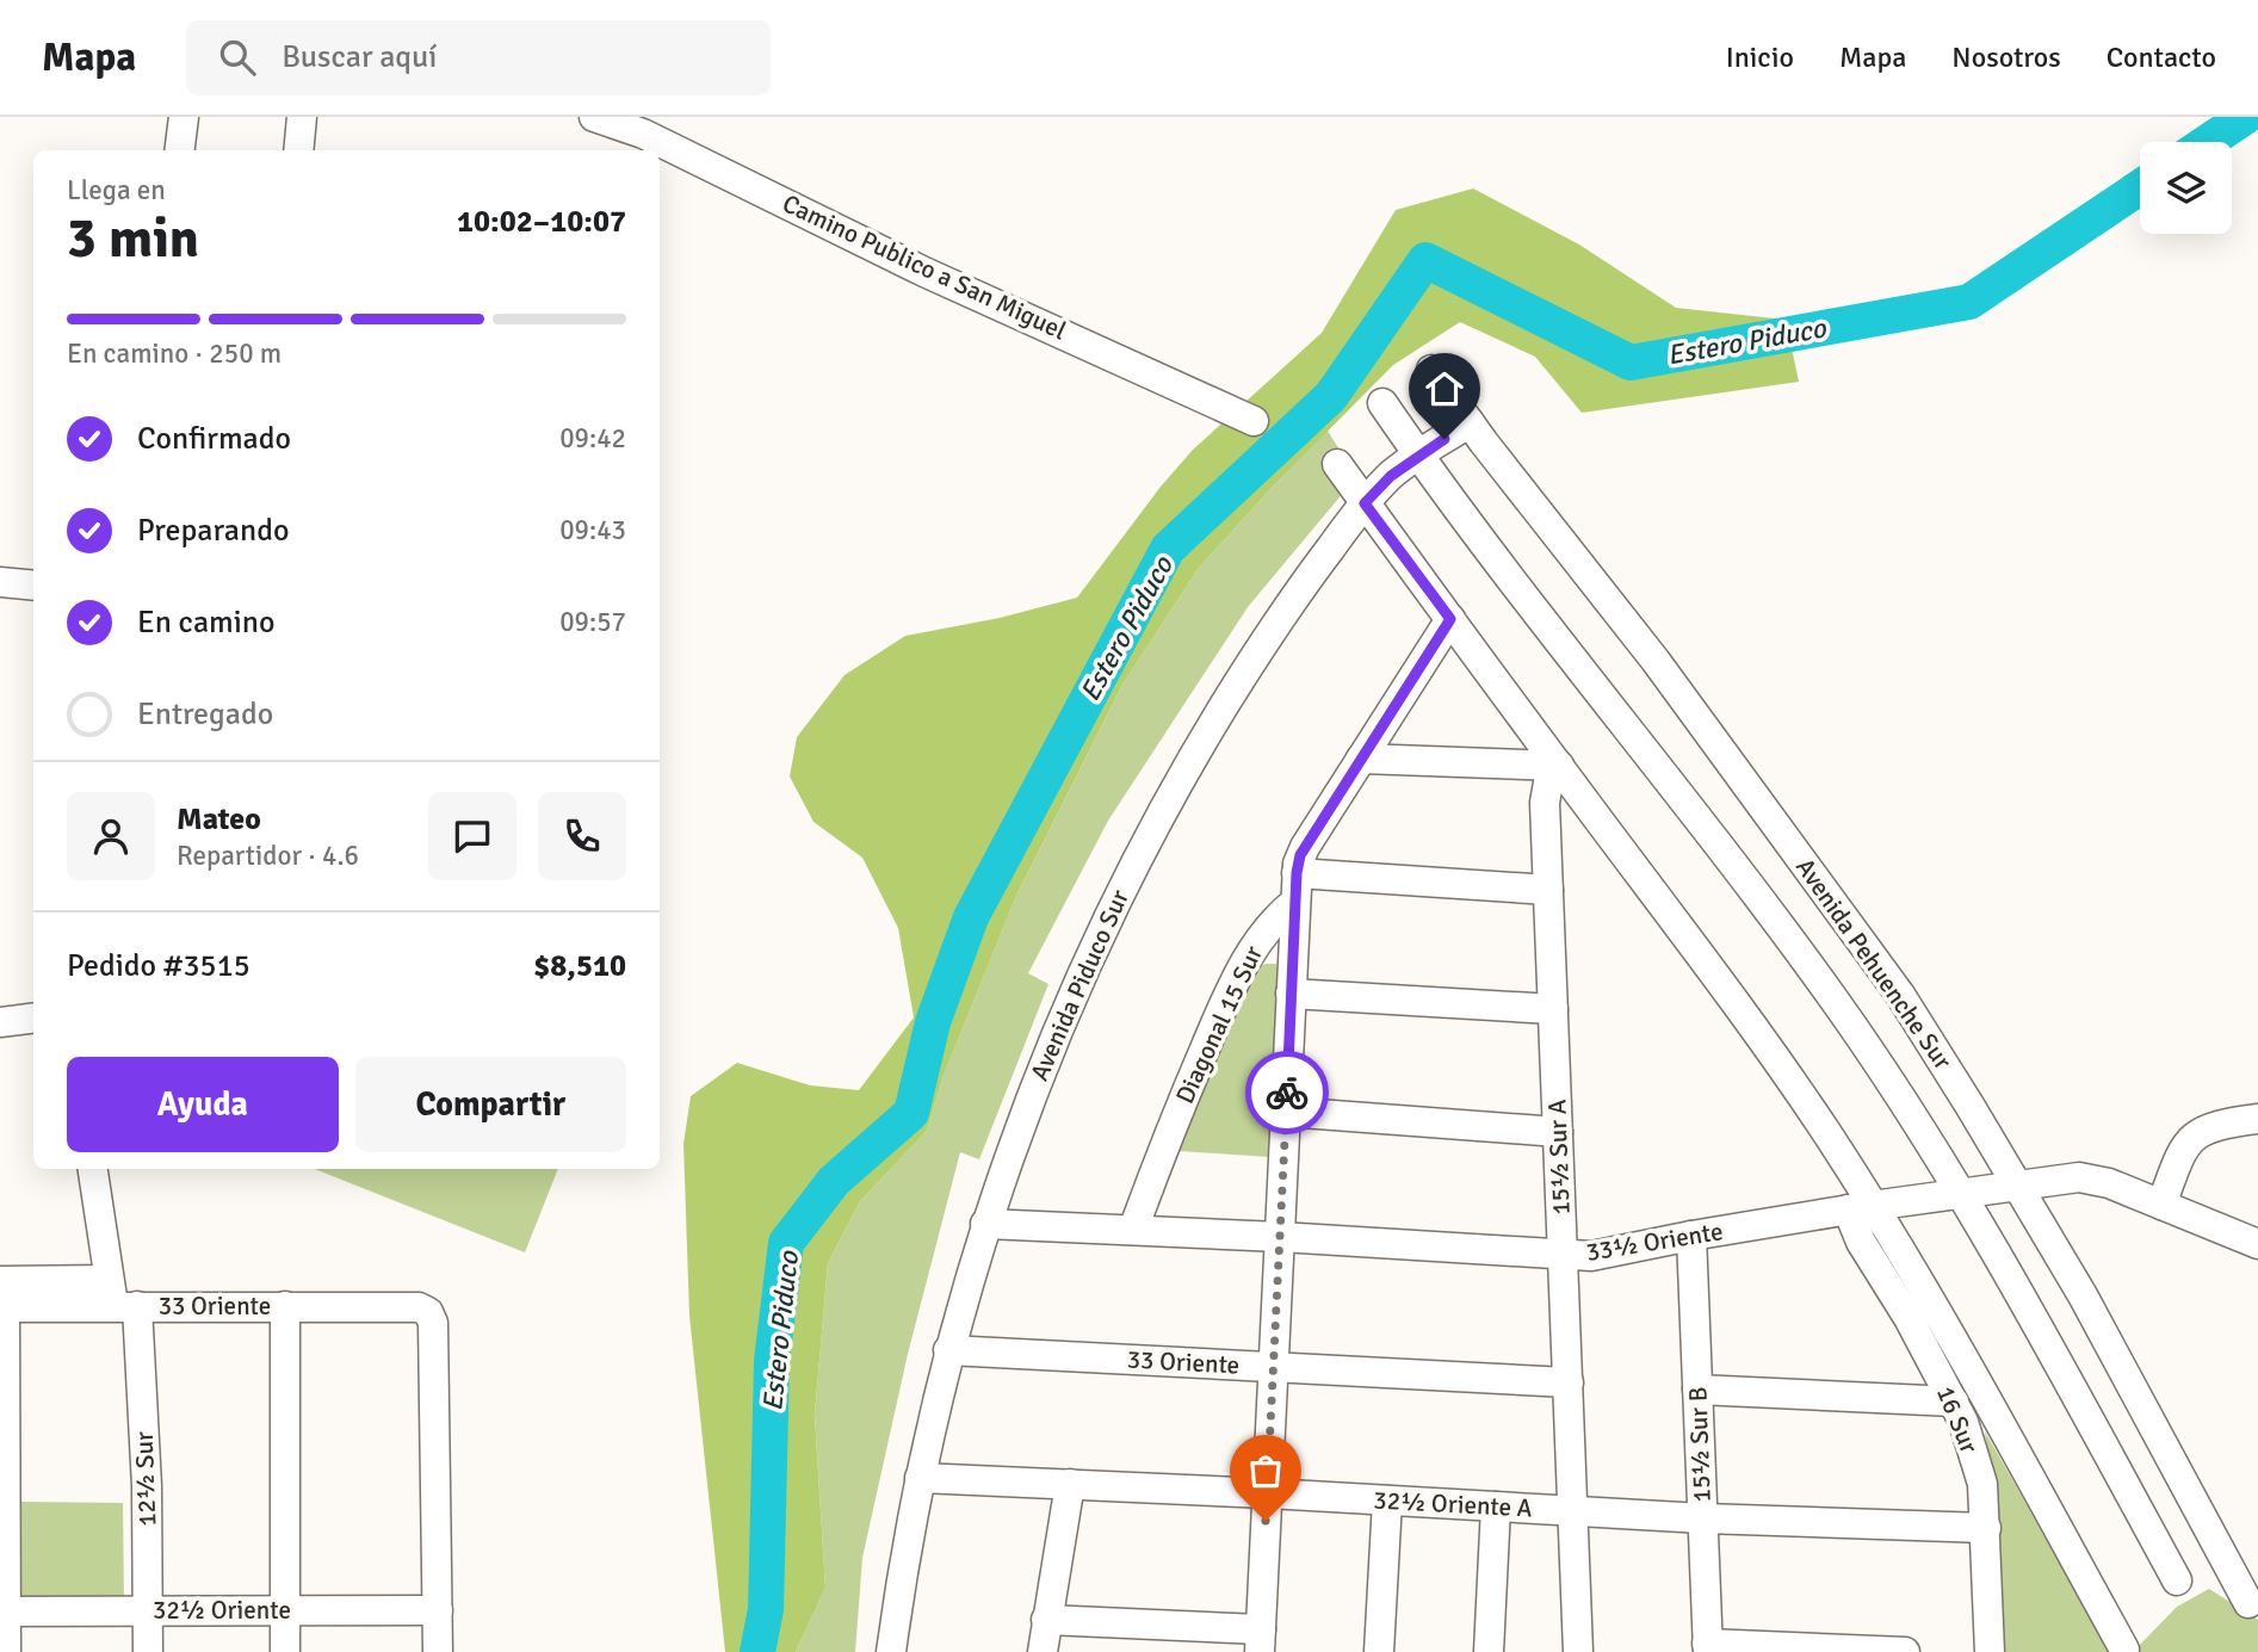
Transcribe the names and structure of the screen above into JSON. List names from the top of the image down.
{
  "streets": {
    "street": [
      "Camino Publico a San Miguel",
      "Avenida Pehuenche Sur",
      "Avenida Piduco Sur",
      "Diagonal 15 Sur",
      "15½ Sur A",
      "33½ Oriente",
      "33 Oriente",
      "16 Sur",
      "15½ Sur B",
      "12½ Sur",
      "32½ Oriente A",
      "32½ Oriente"
    ]
  },
  "crossings": [
    ["Avenida Pehuenche Sur", "Avenida Piduco Sur"],
    ["Avenida Pehuenche Sur", "33½ Oriente"],
    ["Avenida Piduco Sur", "33½ Oriente"],
    ["Avenida Piduco Sur", "33 Oriente"],
    ["Avenida Piduco Sur", "32½ Oriente A"],
    ["Diagonal 15 Sur", "33½ Oriente"],
    ["15½ Sur A", "33½ Oriente"],
    ["15½ Sur A", "33 Oriente"],
    ["15½ Sur A", "32½ Oriente A"],
    ["33½ Oriente", "16 Sur"],
    ["33½ Oriente", "15½ Sur B"],
    ["33 Oriente", "12½ Sur"],
    ["33 Oriente", "32½ Oriente"],
    ["16 Sur", "32½ Oriente A"],
    ["15½ Sur B", "32½ Oriente A"],
    ["12½ Sur", "32½ Oriente"]
  ],
  "water": ["Estero Piduco"],
  "page": {
    "header": "Mapa",
    "search": "Buscar aquí",
    "nav": [
      "Inicio",
      "Mapa",
      "Nosotros",
      "Contacto"
    ],
    "heading": ["3 min", "Llega en", "10:02–10:07"],
    "panel": [
      "Mateo",
      "Repartidor · 4.6",
      "Pedido #3515",
      "$8,510"
    ],
    "bar": "En camino · 250 m",
    "list": [
      ["Confirmado", "09:42"],
      ["Preparando", "09:43"],
      ["En camino", "09:57"],
      "Entregado"
    ],
    "buttons": ["Ayuda", "Compartir"]
  }
}
